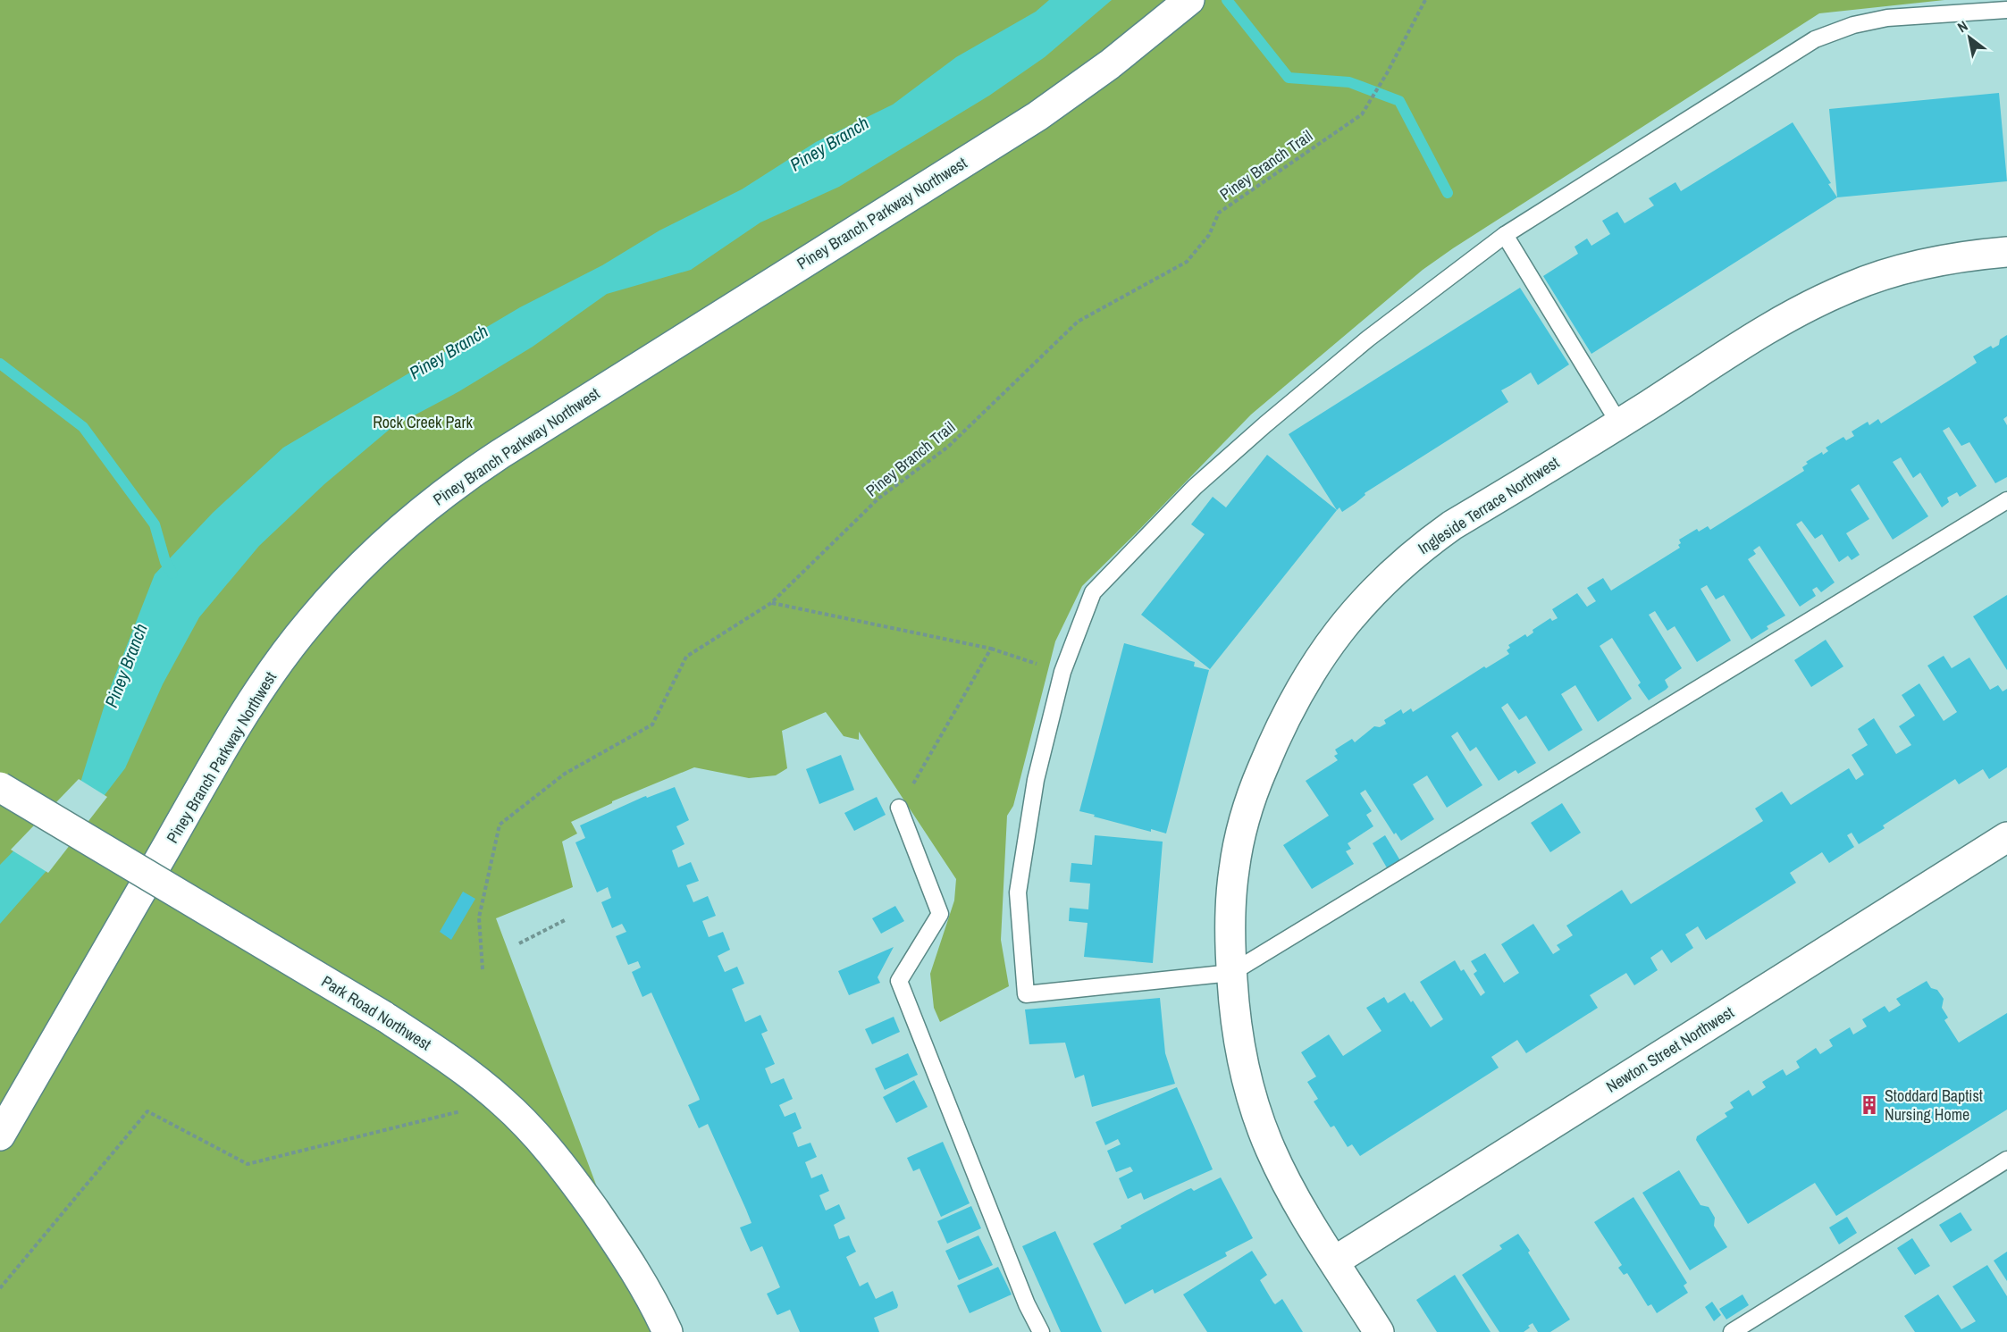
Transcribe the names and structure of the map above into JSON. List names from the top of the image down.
{
  "streets": {
    "street": [
      "Piney Branch Parkway Northwest",
      "Ingleside Terrace Northwest",
      "Park Road Northwest",
      "Newton Street Northwest"
    ],
    "path": ["Piney Branch Trail"]
  },
  "crossings": [
    ["Ingleside Terrace Northwest", "Newton Street Northwest"]
  ],
  "water": ["Piney Branch"],
  "parks": ["Rock Creek Park"],
  "places": {
    "building": ["Stoddard Baptist Nursing Home"]
  },
  "north": "top left"
}
